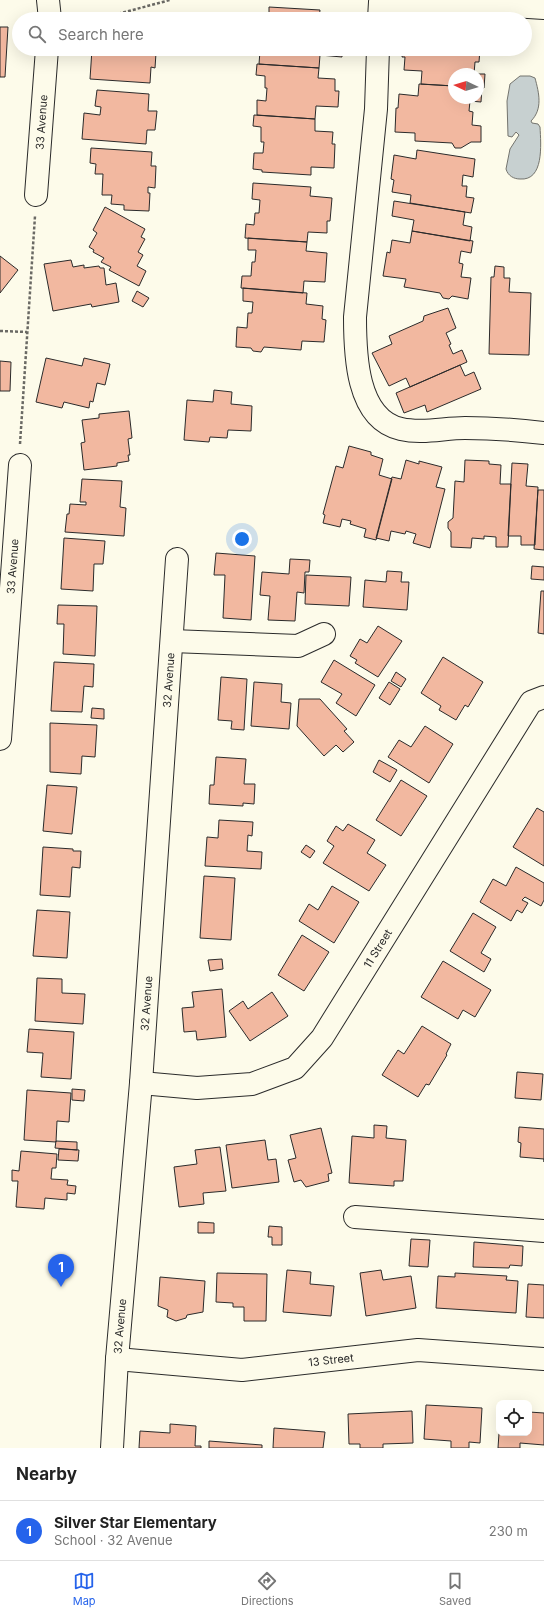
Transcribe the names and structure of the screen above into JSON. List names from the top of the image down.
{
  "streets": {
    "street": [
      "33 Avenue",
      "32 Avenue",
      "11 Street",
      "13 Street"
    ]
  },
  "crossings": [
    ["32 Avenue", "11 Street"],
    ["32 Avenue", "13 Street"]
  ],
  "north": "left",
  "page": {
    "search": "Search here",
    "pins": "1",
    "heading": "Nearby",
    "list": [
      {
        "mark": "1",
        "name": "Silver Star Elementary",
        "note": "School · 32 Avenue",
        "value": "230 m"
      }
    ],
    "nav": ["Map", "Directions", "Saved"]
  }
}
